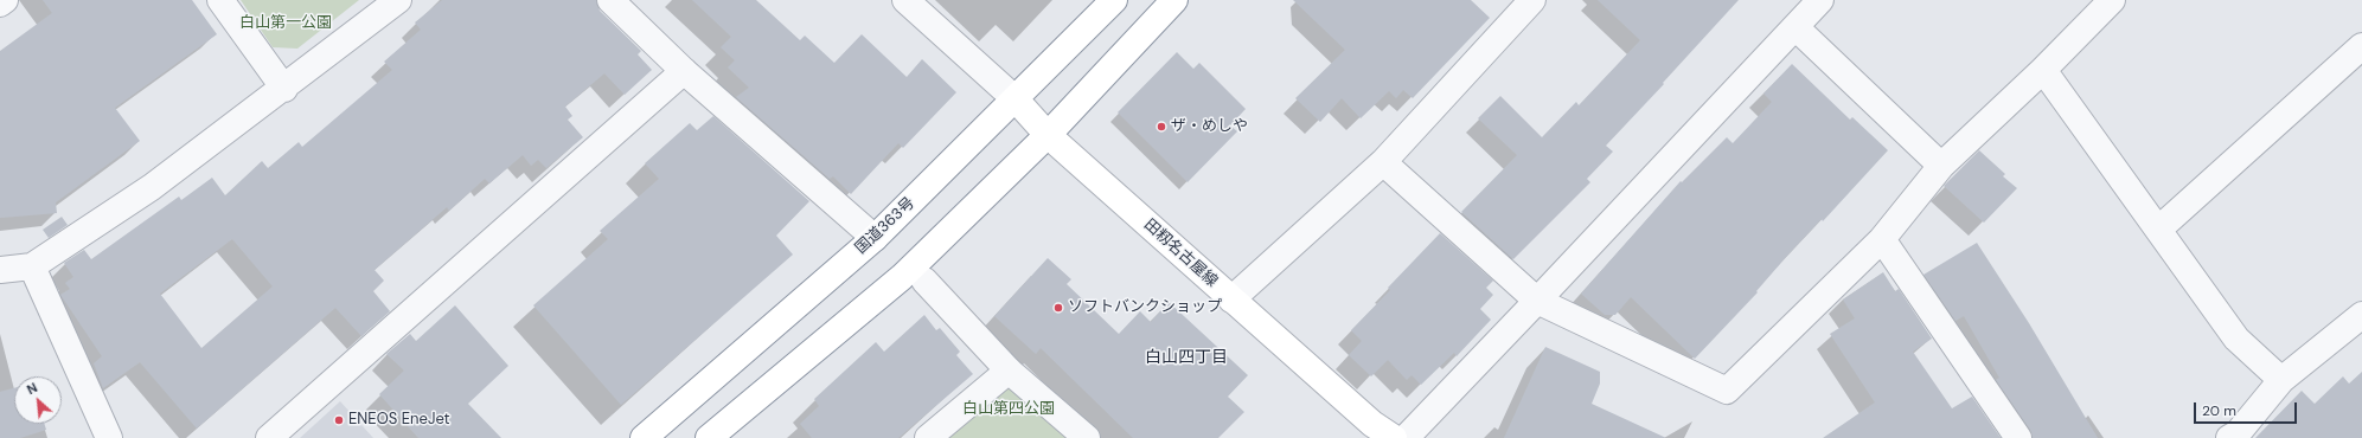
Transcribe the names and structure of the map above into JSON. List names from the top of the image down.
{
  "streets": {
    "main road": ["国道363号", "田籾名古屋線"]
  },
  "crossings": [
    ["国道363号", "田籾名古屋線"]
  ],
  "districts": ["白山四丁目"],
  "parks": ["白山第一公園", "白山第四公園"],
  "places": ["ザ・めしや", "ソフトバンクショップ", "ENEOS EneJet"],
  "scale_bar": "20 m",
  "north": "top left"
}
